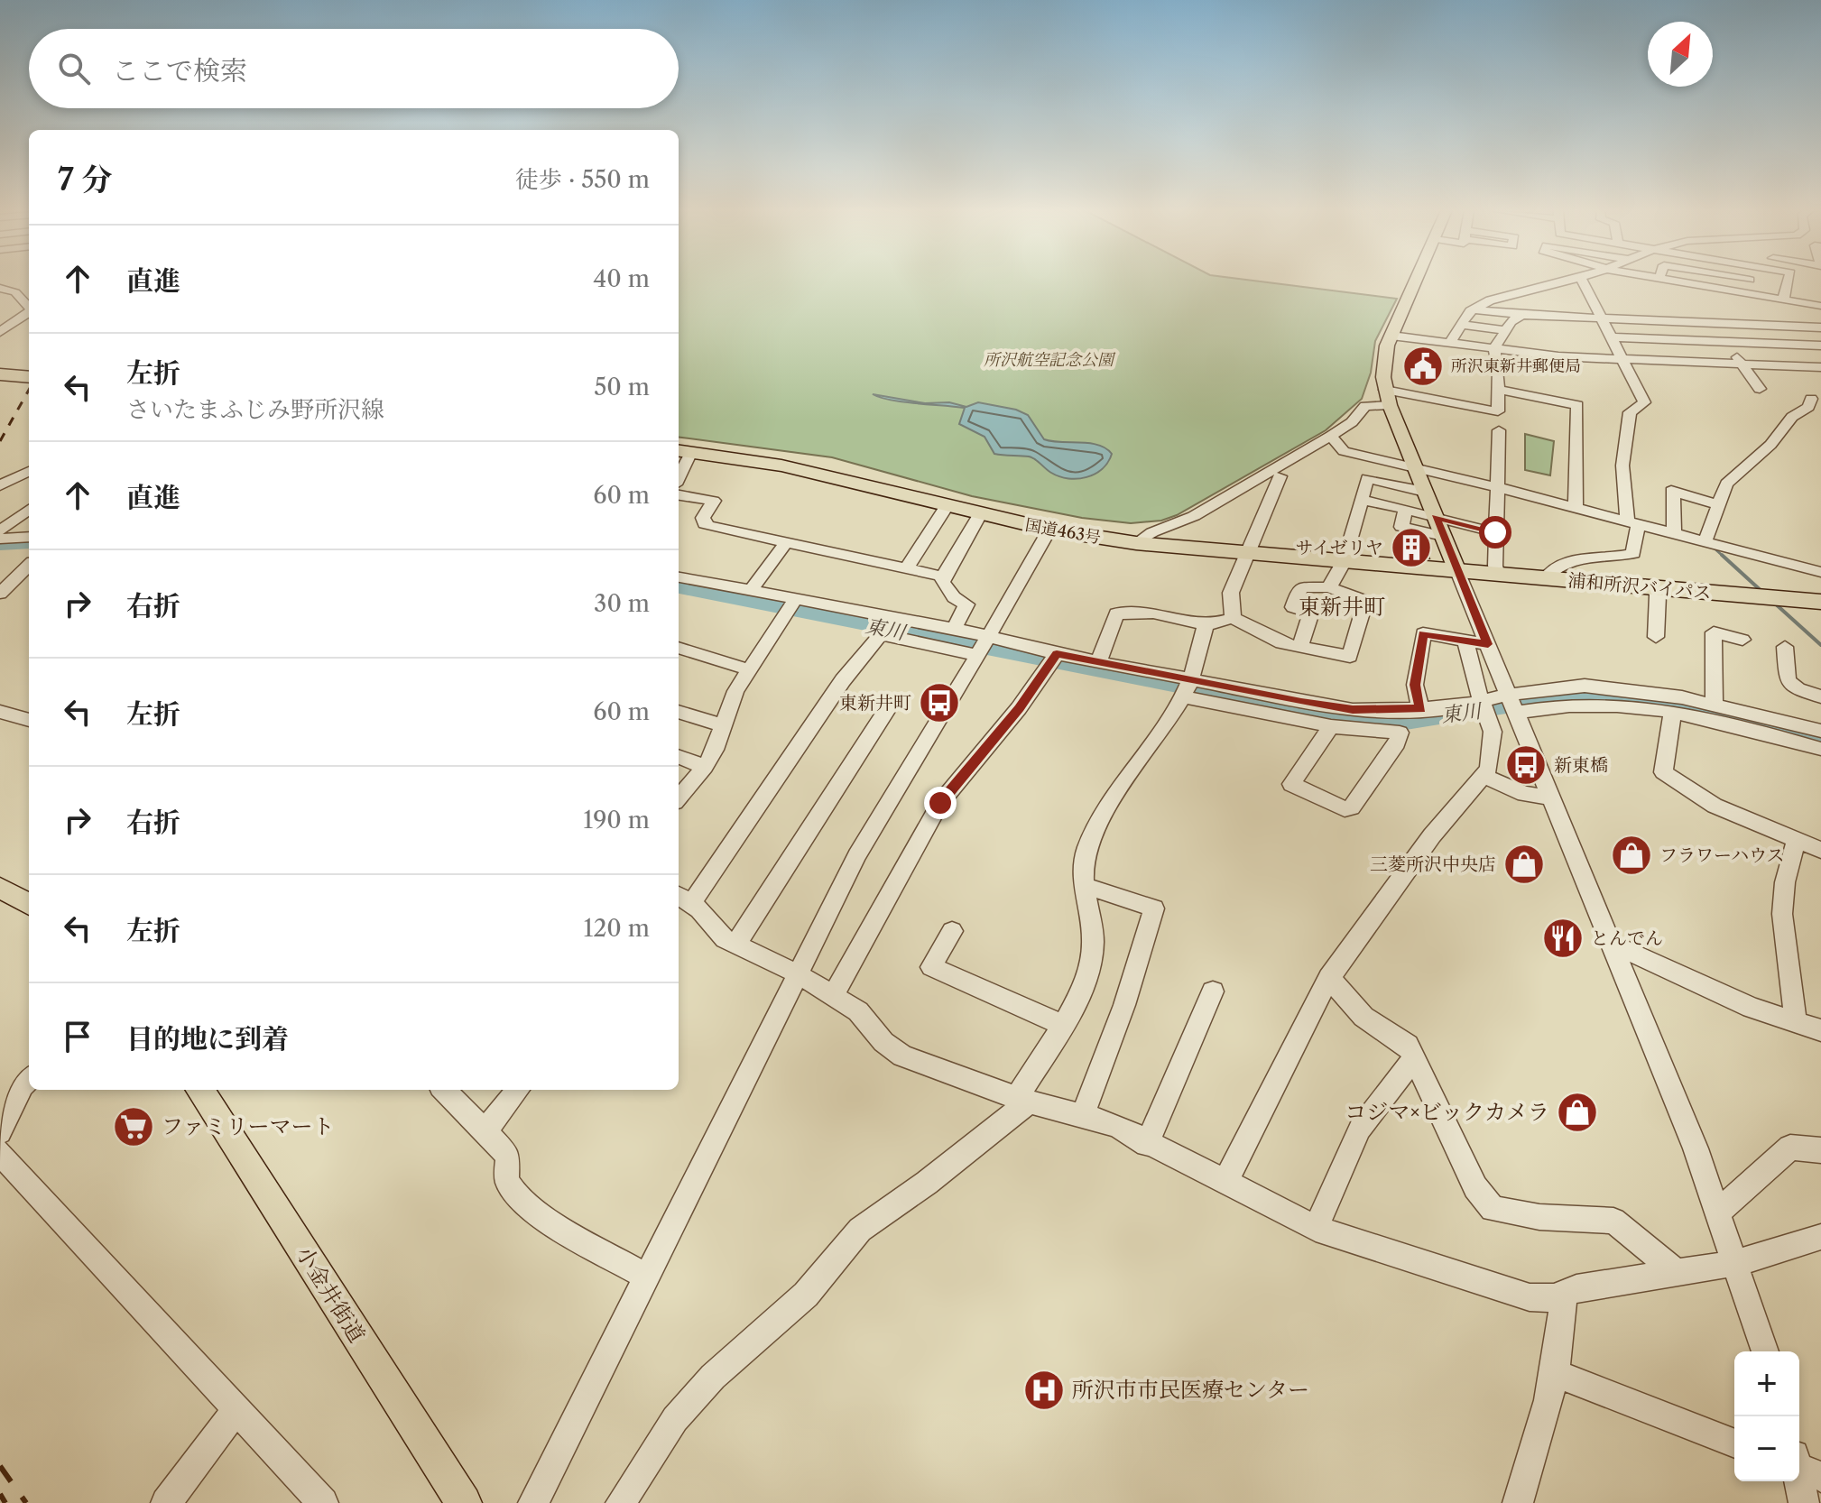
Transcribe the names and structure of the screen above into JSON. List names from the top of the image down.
{
  "streets": {
    "highway": ["国道463号", "浦和所沢バイパス"],
    "main road": ["小金井街道"]
  },
  "crossings": [
    ["国道463号", "浦和所沢バイパス"]
  ],
  "districts": ["東新井町"],
  "water": ["東川"],
  "parks": ["所沢航空記念公園"],
  "places": {
    "public building": ["所沢東新井郵便局"],
    "building": ["サイゼリヤ"],
    "bus stop": ["東新井町", "新東橋"],
    "shop": ["フラワーハウス", "三菱所沢中央店", "コジマ×ビックカメラ"],
    "restaurant": ["とんでん"],
    "supermarket": ["ファミリーマート"],
    "hospital": ["所沢市市民医療センター"]
  },
  "north": "top right",
  "page": {
    "search": "ここで検索",
    "heading": ["7 分", "徒歩 · 550 m"],
    "list": [
      ["直進", "40 m"],
      ["左折", "さいたまふじみ野所沢線", "50 m"],
      ["直進", "60 m"],
      ["右折", "30 m"],
      ["左折", "60 m"],
      ["右折", "190 m"],
      ["左折", "120 m"],
      "目的地に到着"
    ],
    "map_buttons": ["+", "−"]
  }
}
